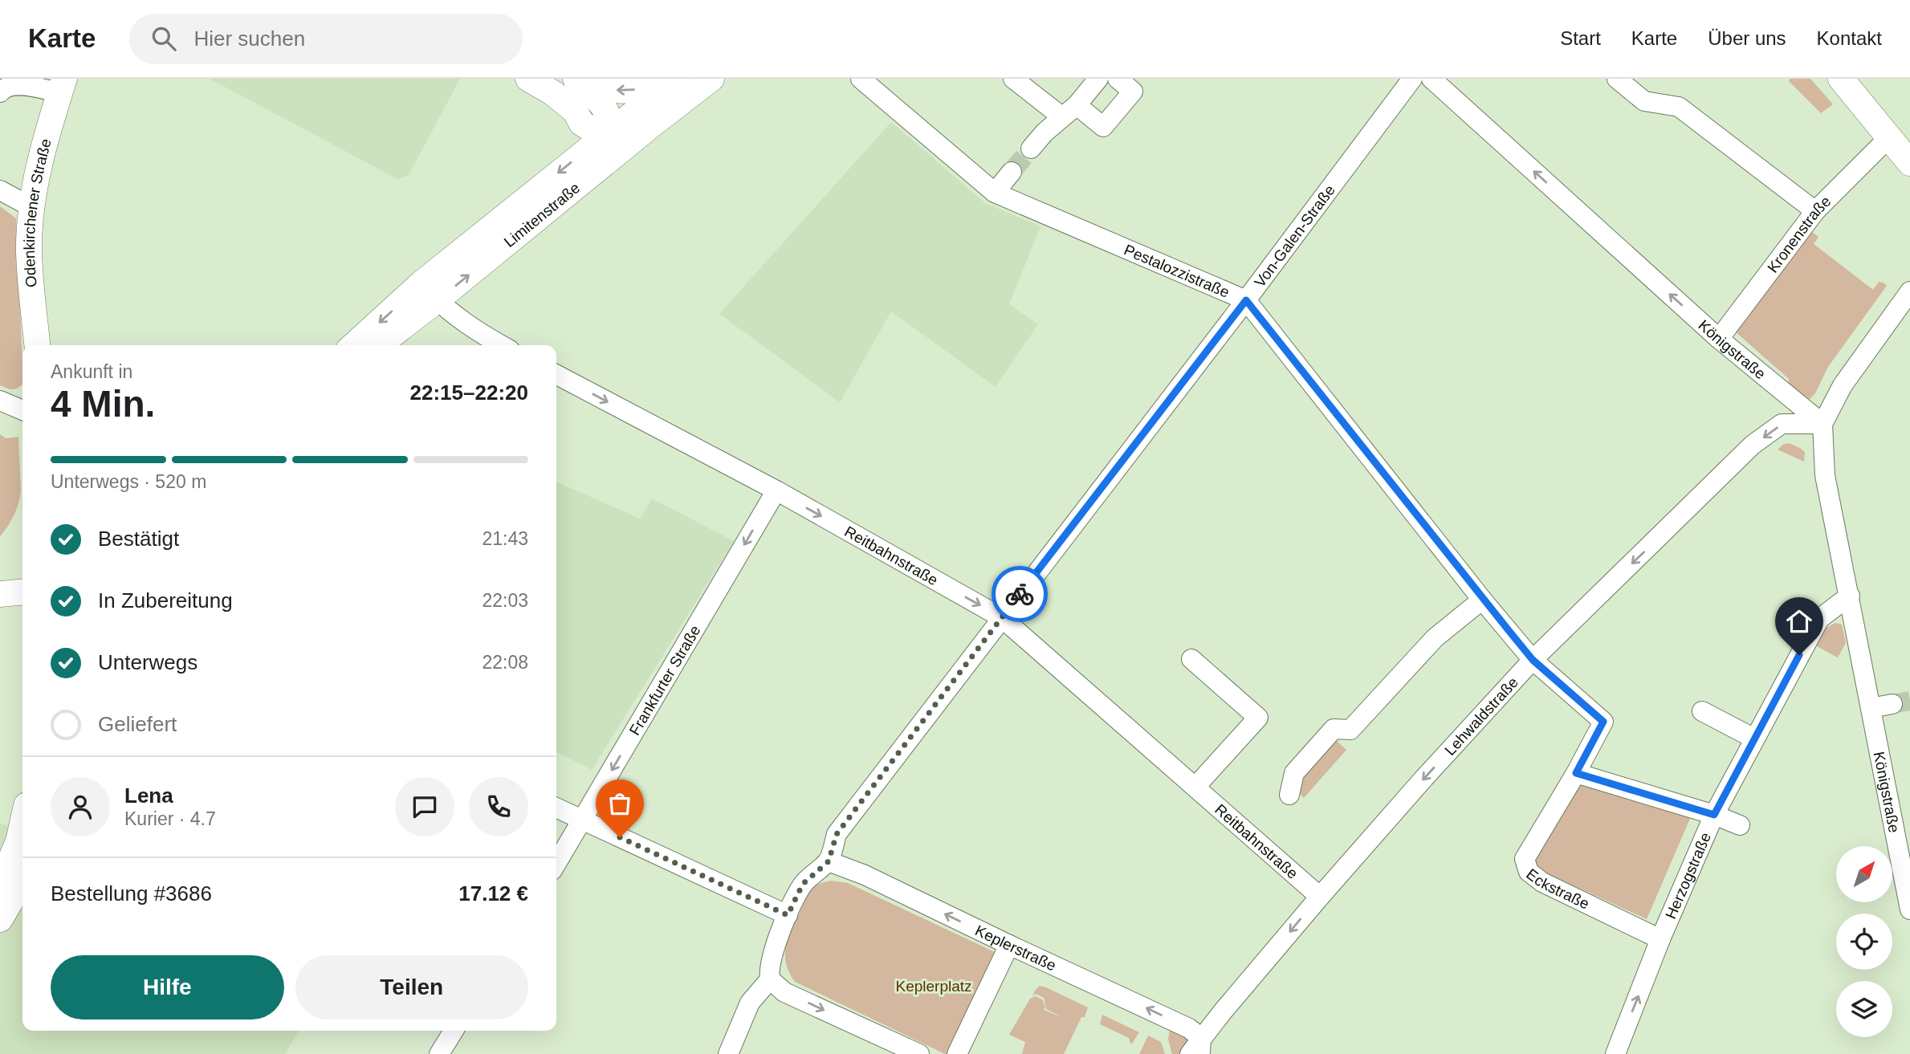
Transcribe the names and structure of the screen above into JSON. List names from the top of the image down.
{
  "streets": {
    "main road": ["Odenkirchener Straße", "Limitenstraße"],
    "street": [
      "Kronenstraße",
      "Von-Galen-Straße",
      "Pestalozzistraße",
      "Königstraße",
      "Reitbahnstraße",
      "Frankfurter Straße",
      "Lehwaldstraße",
      "Herzogstraße",
      "Eckstraße",
      "Keplerstraße"
    ]
  },
  "crossings": [
    ["Kronenstraße", "Königstraße"],
    ["Von-Galen-Straße", "Pestalozzistraße"],
    ["Von-Galen-Straße", "Reitbahnstraße"],
    ["Von-Galen-Straße", "Keplerstraße"],
    ["Pestalozzistraße", "Lehwaldstraße"],
    ["Pestalozzistraße", "Eckstraße"],
    ["Königstraße", "Lehwaldstraße"],
    ["Königstraße", "Herzogstraße"],
    ["Reitbahnstraße", "Frankfurter Straße"],
    ["Reitbahnstraße", "Lehwaldstraße"],
    ["Lehwaldstraße", "Eckstraße"],
    ["Lehwaldstraße", "Keplerstraße"],
    ["Herzogstraße", "Eckstraße"]
  ],
  "one_way": ["Reitbahnstraße", "Frankfurter Straße"],
  "parks": ["Keplerplatz"],
  "north": "top right",
  "page": {
    "header": "Karte",
    "search": "Hier suchen",
    "nav": [
      "Start",
      "Karte",
      "Über uns",
      "Kontakt"
    ],
    "heading": ["4 Min.", "Ankunft in", "22:15–22:20"],
    "panel": [
      "Lena",
      "Kurier · 4.7",
      "Bestellung #3686",
      "17.12 €"
    ],
    "bar": "Unterwegs · 520 m",
    "list": [
      ["Bestätigt", "21:43"],
      ["In Zubereitung", "22:03"],
      ["Unterwegs", "22:08"],
      "Geliefert"
    ],
    "buttons": ["Hilfe", "Teilen"]
  }
}
